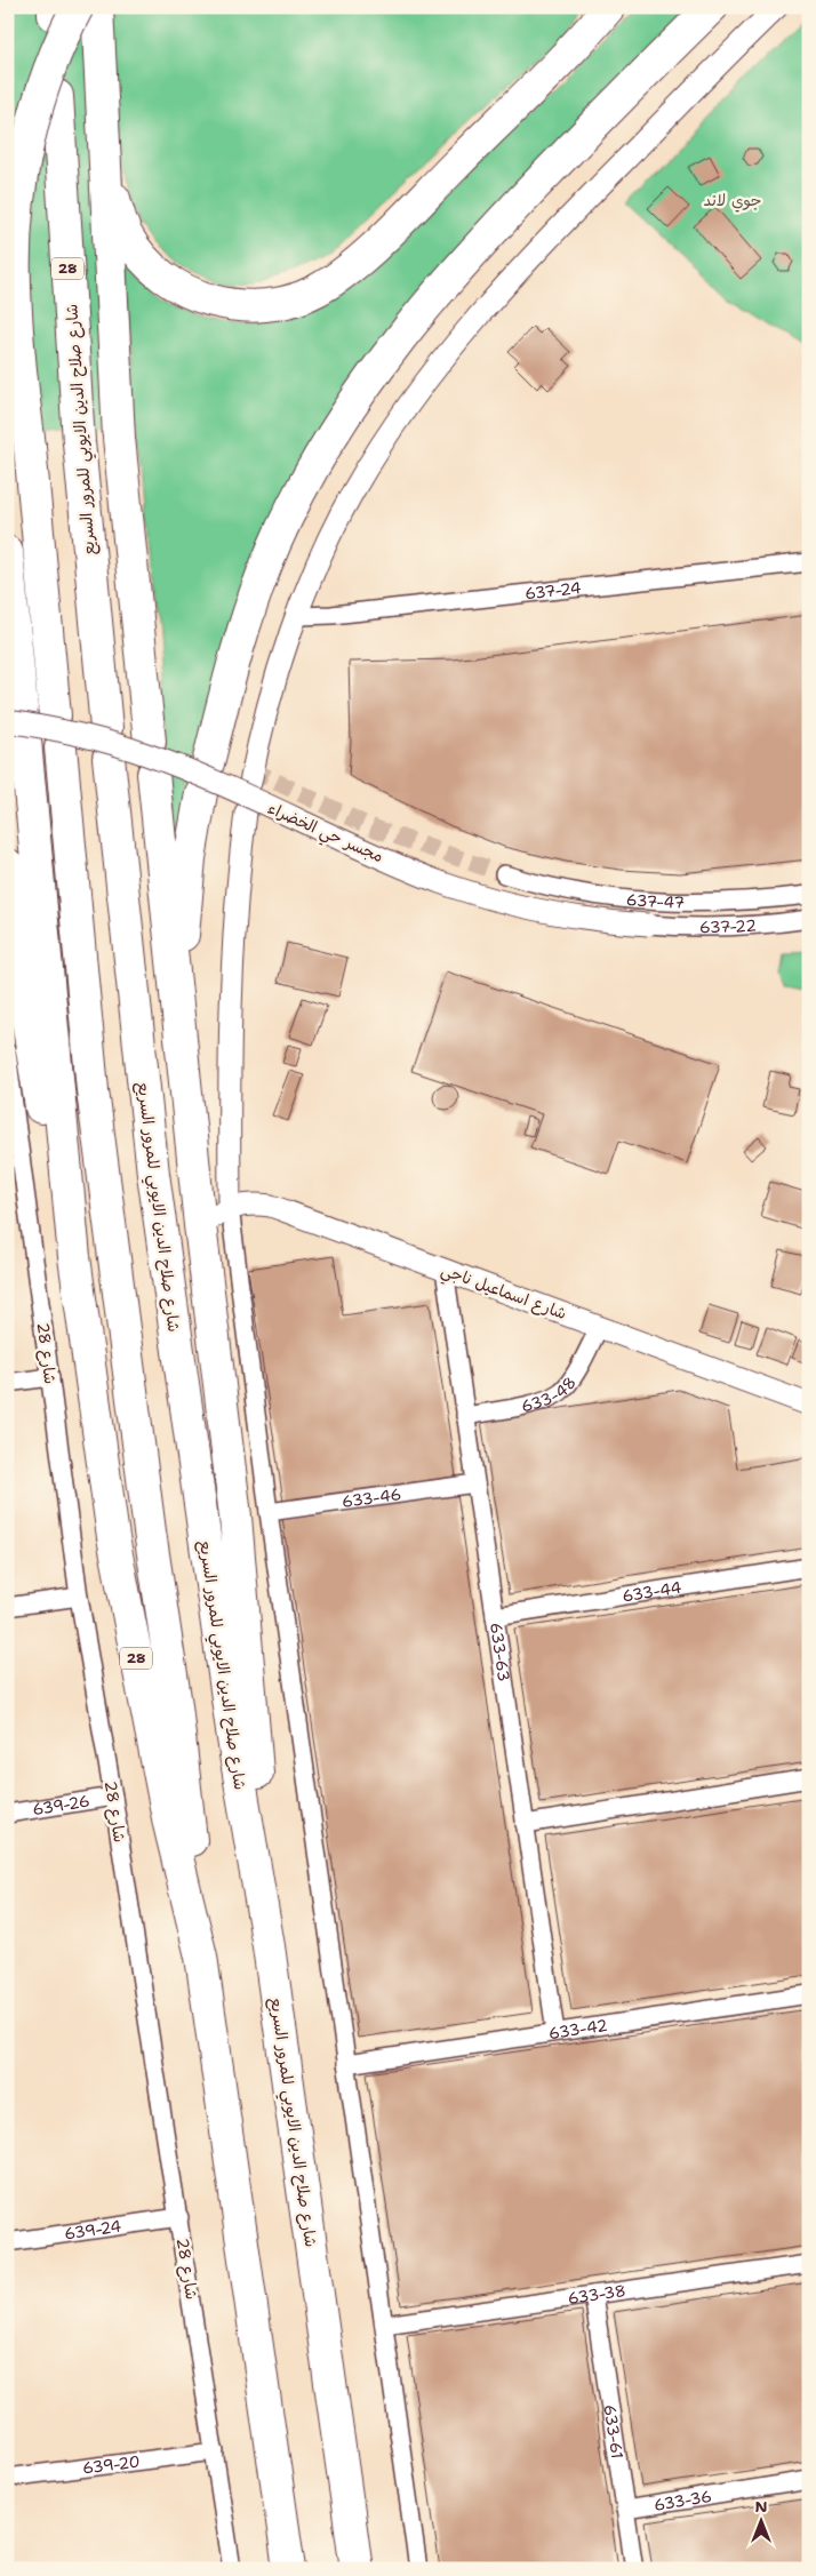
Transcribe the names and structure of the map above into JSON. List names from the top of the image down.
{
  "streets": {
    "highway": ["28", "شارع صلاح الدين الايوبي للمرور السريع"],
    "street": [
      "637-24",
      "مجسر حي الخضراء",
      "637-47",
      "637-22",
      "شارع اسماعيل ناجي",
      "شارع 28",
      "633-48",
      "633-46",
      "633-44",
      "633-63",
      "639-26",
      "633-42",
      "639-24",
      "633-38",
      "633-61",
      "639-20",
      "633-36"
    ]
  },
  "crossings": [
    ["28", "مجسر حي الخضراء"],
    ["مجسر حي الخضراء", "637-22"],
    ["شارع اسماعيل ناجي", "633-48"],
    ["شارع اسماعيل ناجي", "633-63"],
    ["شارع 28", "639-26"],
    ["شارع 28", "639-24"],
    ["شارع 28", "639-20"],
    ["633-48", "633-63"],
    ["633-46", "633-63"],
    ["633-44", "633-63"],
    ["633-63", "633-42"],
    ["633-38", "633-61"],
    ["633-61", "633-36"]
  ],
  "parks": ["جوي لاند"],
  "north": "top"
}
